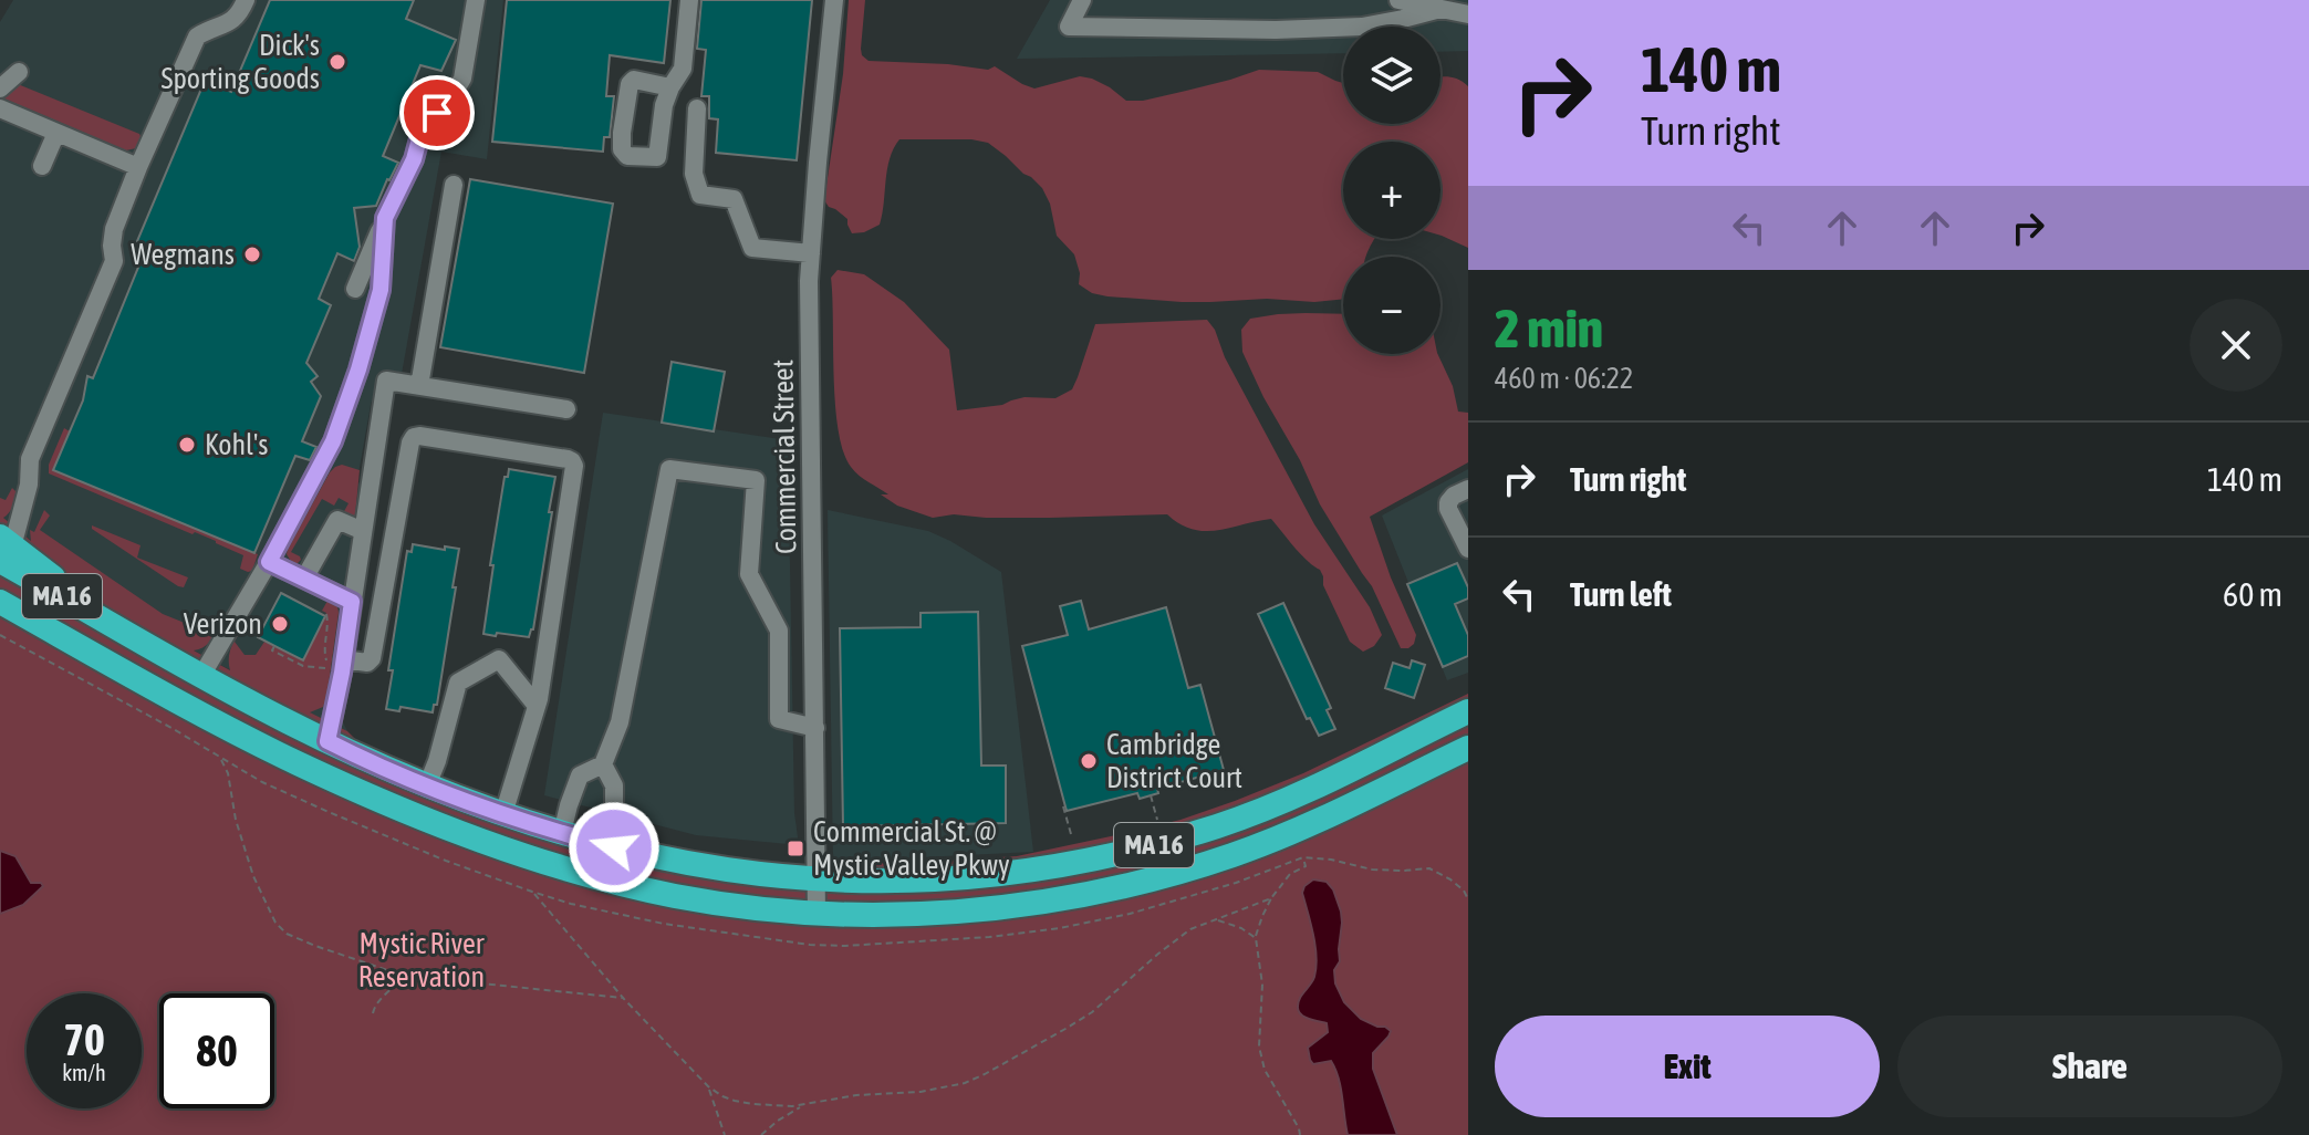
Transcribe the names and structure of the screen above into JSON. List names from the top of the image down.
{
  "streets": {
    "highway": ["MA 16"],
    "street": ["Commercial Street"]
  },
  "crossings": [
    ["Commercial Street", "MA 16"]
  ],
  "parks": ["Mystic River Reservation"],
  "places": {
    "other": [
      "Dick's Sporting Goods",
      "Wegmans",
      "Kohl's",
      "Verizon",
      "Cambridge District Court"
    ],
    "transit": ["Commercial St. @ Mystic Valley Pkwy"]
  },
  "page": {
    "turn": ["140 m", "Turn right"],
    "map_buttons": ["+", "−"],
    "heading": ["2 min", "460 m · 06:22"],
    "list": [
      {
        "name": "Turn right",
        "value": "140 m"
      },
      {
        "name": "Turn left",
        "value": "60 m"
      }
    ],
    "speed": "70 km/h",
    "limit": "80",
    "buttons": ["Exit", "Share"]
  }
}
